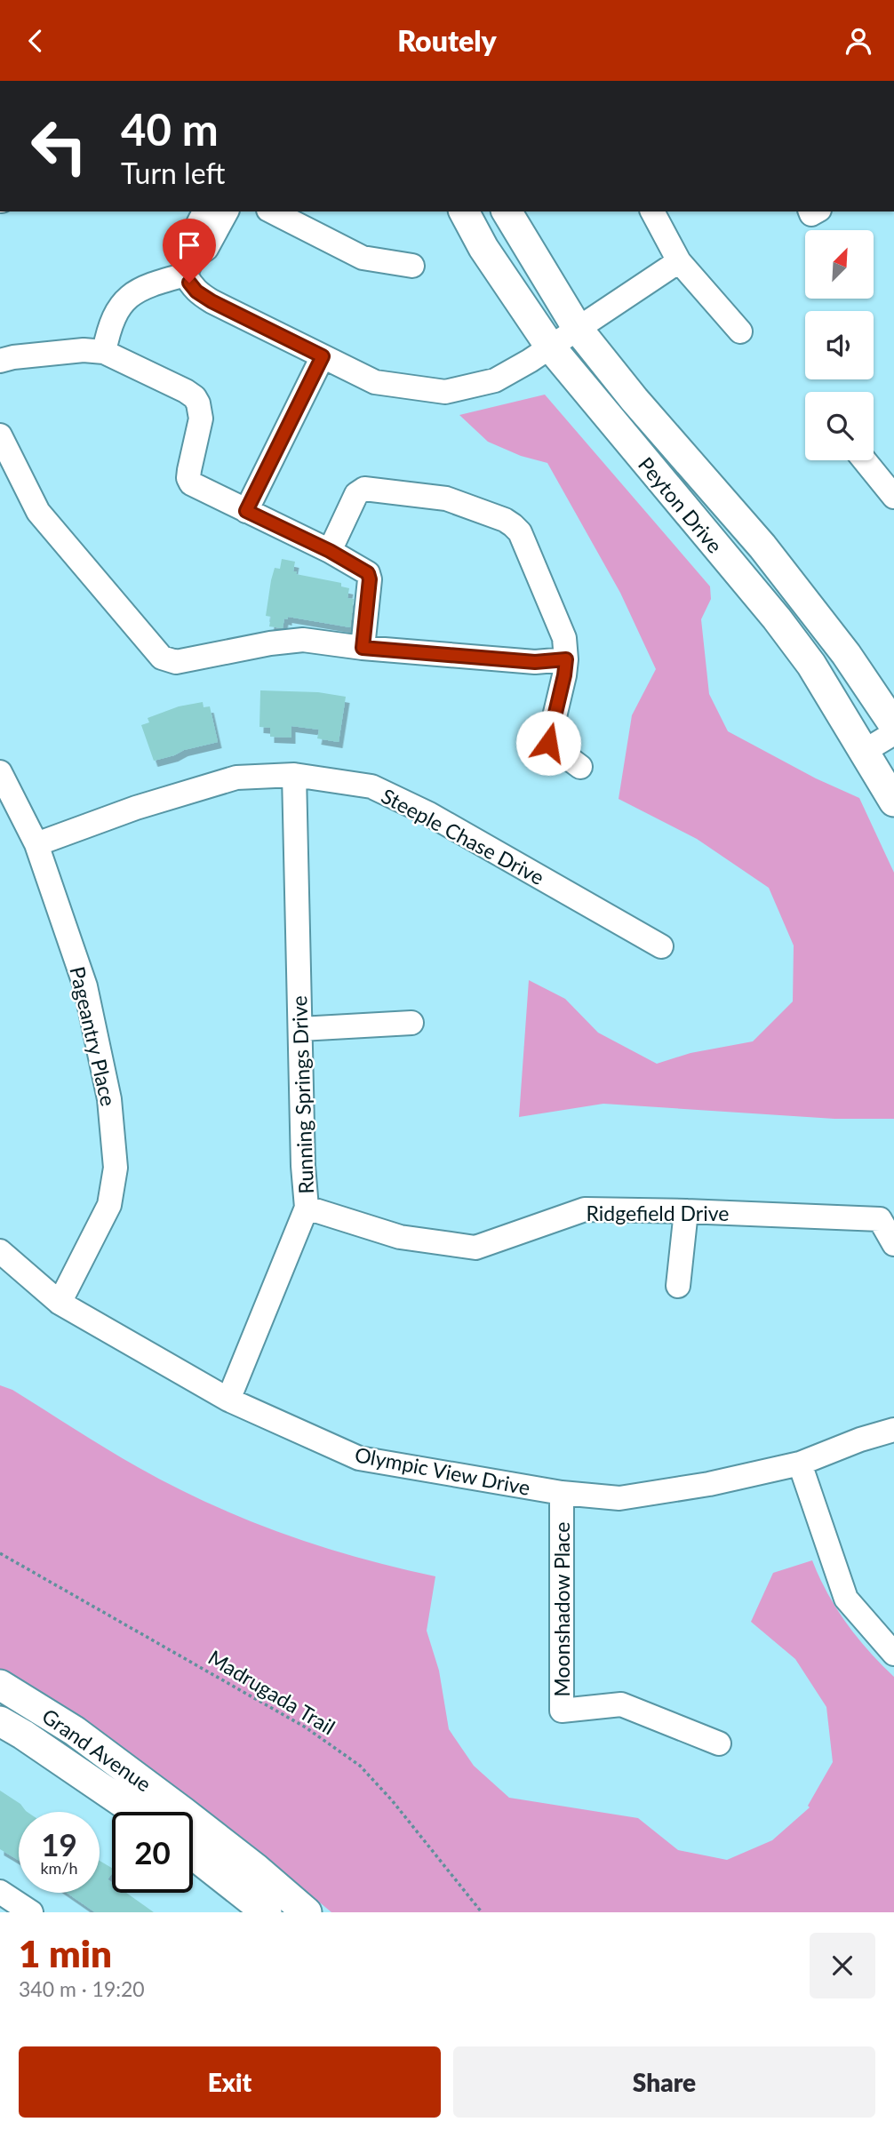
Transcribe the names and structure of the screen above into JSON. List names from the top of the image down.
{
  "streets": {
    "main road": ["Peyton Drive", "Grand Avenue"],
    "street": [
      "Steeple Chase Drive",
      "Pageantry Place",
      "Running Springs Drive",
      "Ridgefield Drive",
      "Olympic View Drive",
      "Moonshadow Place"
    ],
    "path": ["Madrugada Trail"]
  },
  "crossings": [
    ["Steeple Chase Drive", "Pageantry Place"],
    ["Steeple Chase Drive", "Running Springs Drive"],
    ["Pageantry Place", "Olympic View Drive"],
    ["Running Springs Drive", "Ridgefield Drive"],
    ["Running Springs Drive", "Olympic View Drive"],
    ["Olympic View Drive", "Moonshadow Place"]
  ],
  "north": "top right",
  "page": {
    "header": "Routely",
    "turn": ["40 m", "Turn left"],
    "speed": "19 km/h",
    "limit": "20",
    "heading": ["1 min", "340 m · 19:20"],
    "buttons": ["Exit", "Share"]
  }
}
